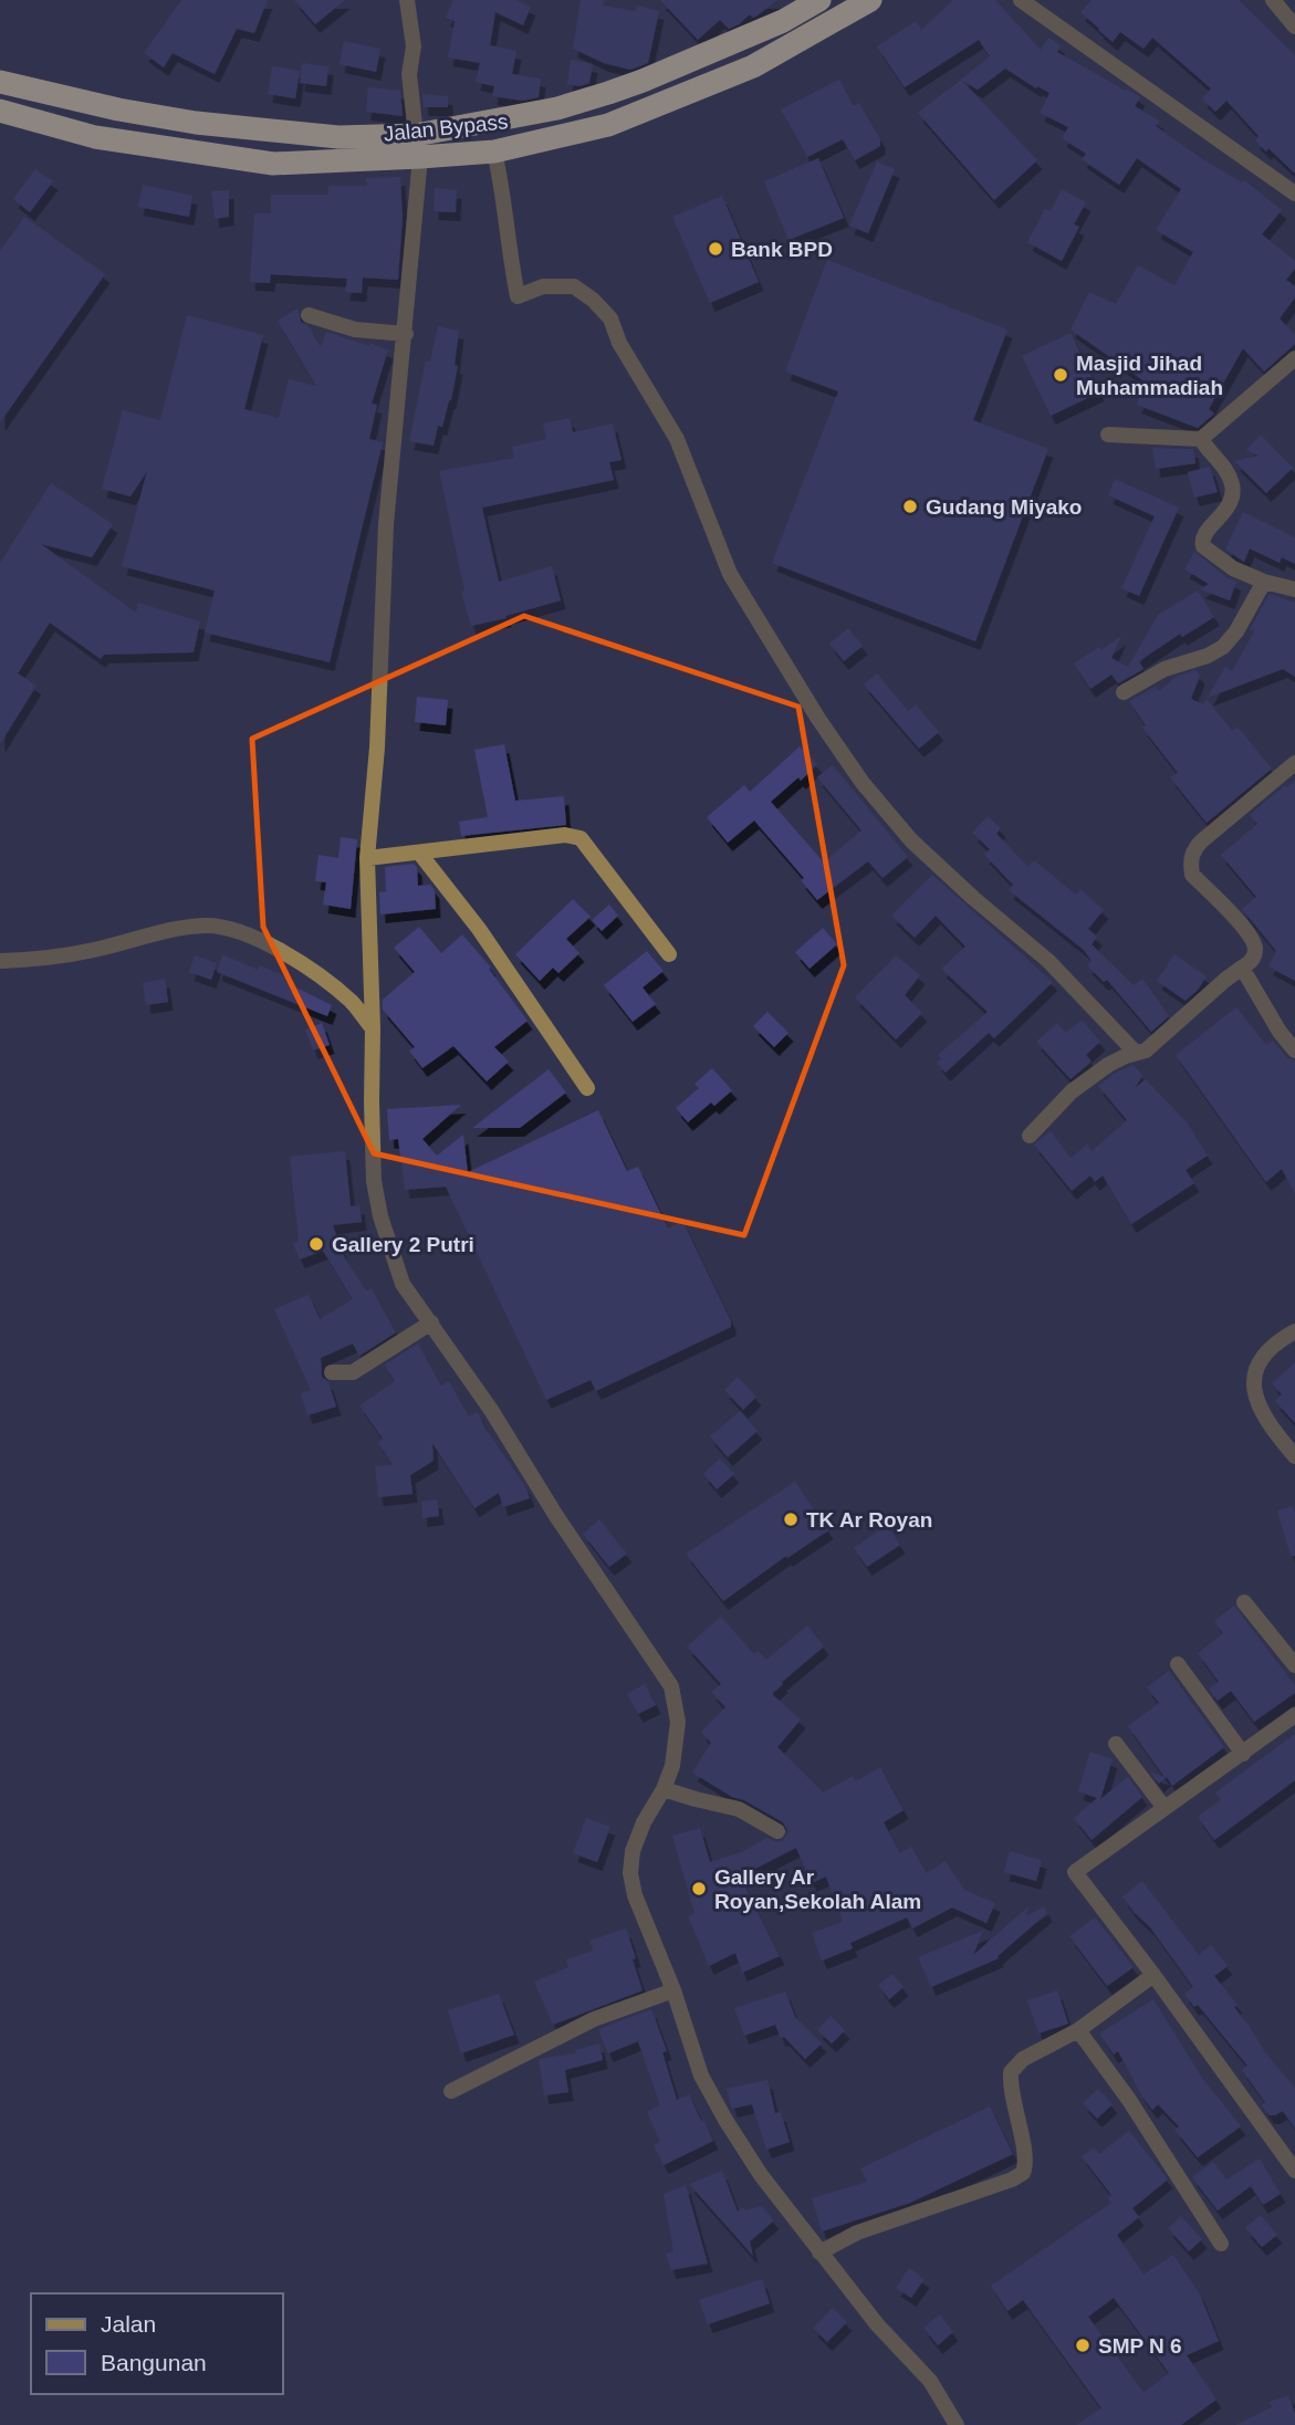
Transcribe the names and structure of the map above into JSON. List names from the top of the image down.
{
  "streets": {
    "highway": ["Jalan Bypass"]
  },
  "places": [
    "Bank BPD",
    "Masjid Jihad Muhammadiah",
    "Gudang Miyako",
    "Gallery 2 Putri",
    "TK Ar Royan",
    "Gallery Ar Royan,Sekolah Alam",
    "SMP N 6"
  ],
  "legend": ["Jalan", "Bangunan"]
}
